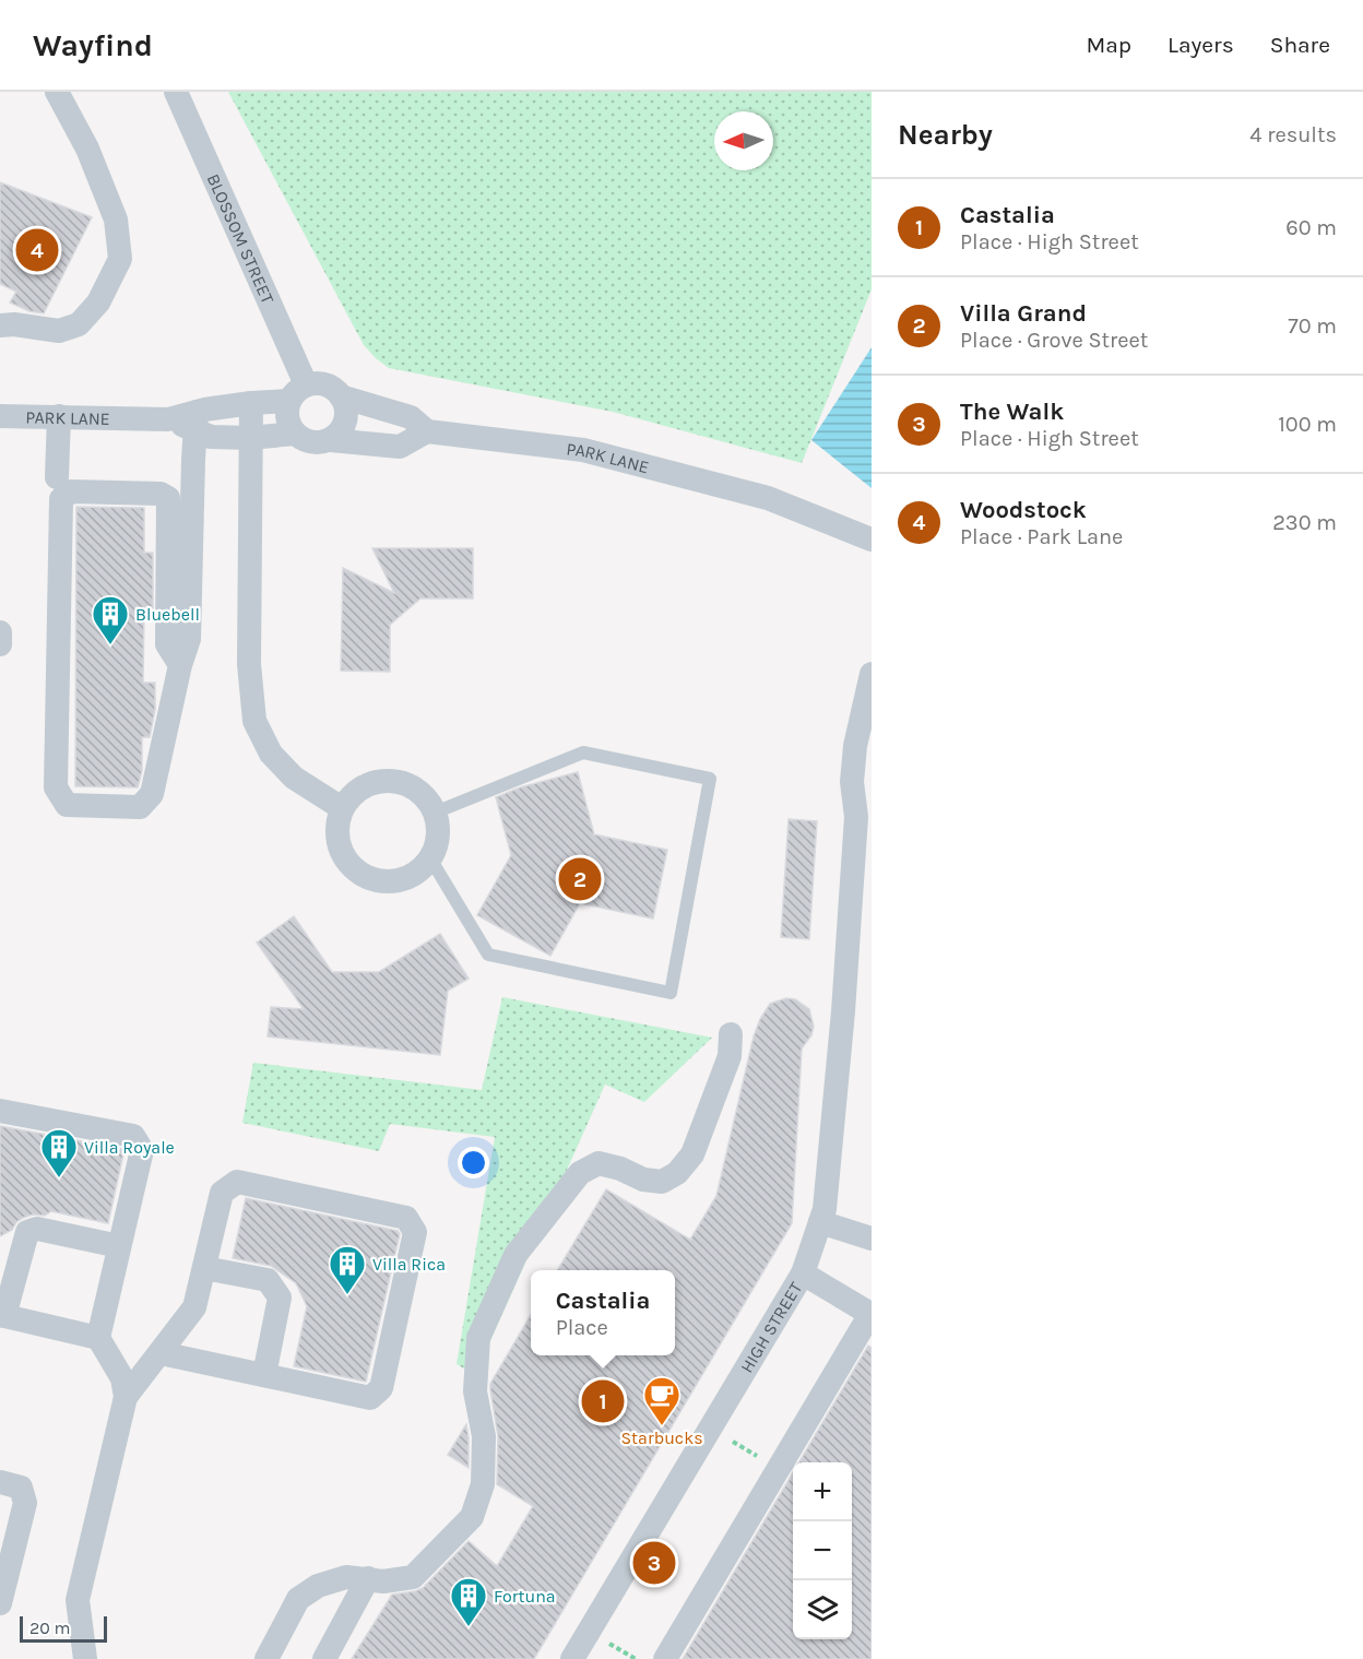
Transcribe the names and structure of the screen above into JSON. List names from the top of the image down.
{
  "streets": {
    "street": ["BLOSSOM STREET", "PARK LANE", "HIGH STREET"]
  },
  "crossings": [
    ["BLOSSOM STREET", "PARK LANE"]
  ],
  "places": {
    "building": [
      "Bluebell",
      "Villa Royale",
      "Villa Rica",
      "Fortuna"
    ],
    "cafe": ["Starbucks"]
  },
  "scale_bar": "20 m",
  "north": "left",
  "page": {
    "header": "Wayfind",
    "nav": ["Map", "Layers", "Share"],
    "heading": ["Nearby", "4 results"],
    "list": [
      {
        "mark": "1",
        "name": "Castalia",
        "note": "Place · High Street",
        "value": "60 m"
      },
      {
        "mark": "2",
        "name": "Villa Grand",
        "note": "Place · Grove Street",
        "value": "70 m"
      },
      {
        "mark": "3",
        "name": "The Walk",
        "note": "Place · High Street",
        "value": "100 m"
      },
      {
        "mark": "4",
        "name": "Woodstock",
        "note": "Place · Park Lane",
        "value": "230 m"
      }
    ],
    "pins": [
      "4",
      "2",
      "1",
      "3"
    ],
    "popup": ["Castalia", "Place"],
    "map_buttons": ["+", "−"],
    "scale": "20 m"
  }
}
